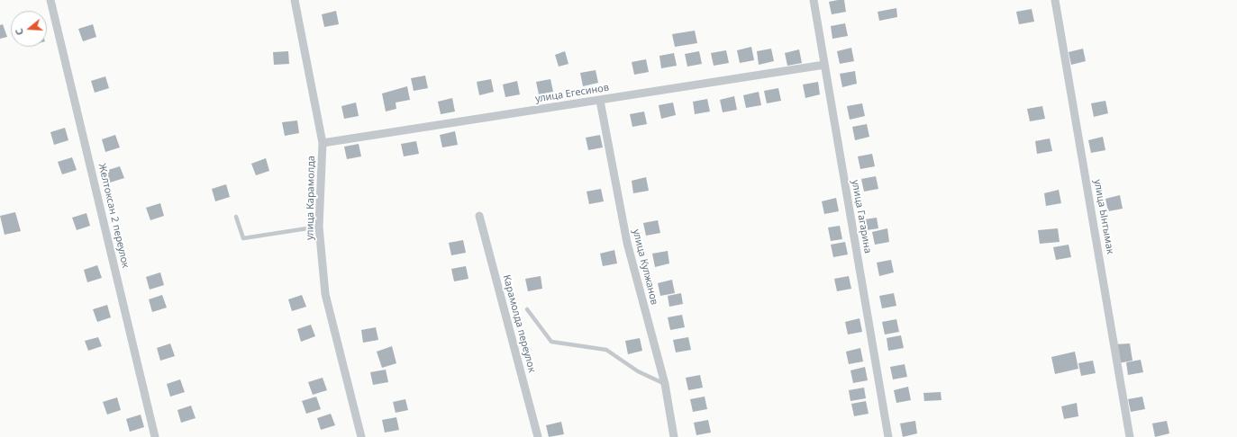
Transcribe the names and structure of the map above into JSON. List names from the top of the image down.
{
  "streets": {
    "street": [
      "улица Егесинов",
      "улица Карамолда",
      "Желтоксан 2 переулок",
      "улица Гагарина",
      "улица Ынтымак",
      "улица Кулжанов",
      "Карамолда переулок"
    ]
  },
  "crossings": [
    ["улица Егесинов", "улица Карамолда"],
    ["улица Егесинов", "улица Гагарина"],
    ["улица Егесинов", "улица Кулжанов"]
  ],
  "north": "left"
}
